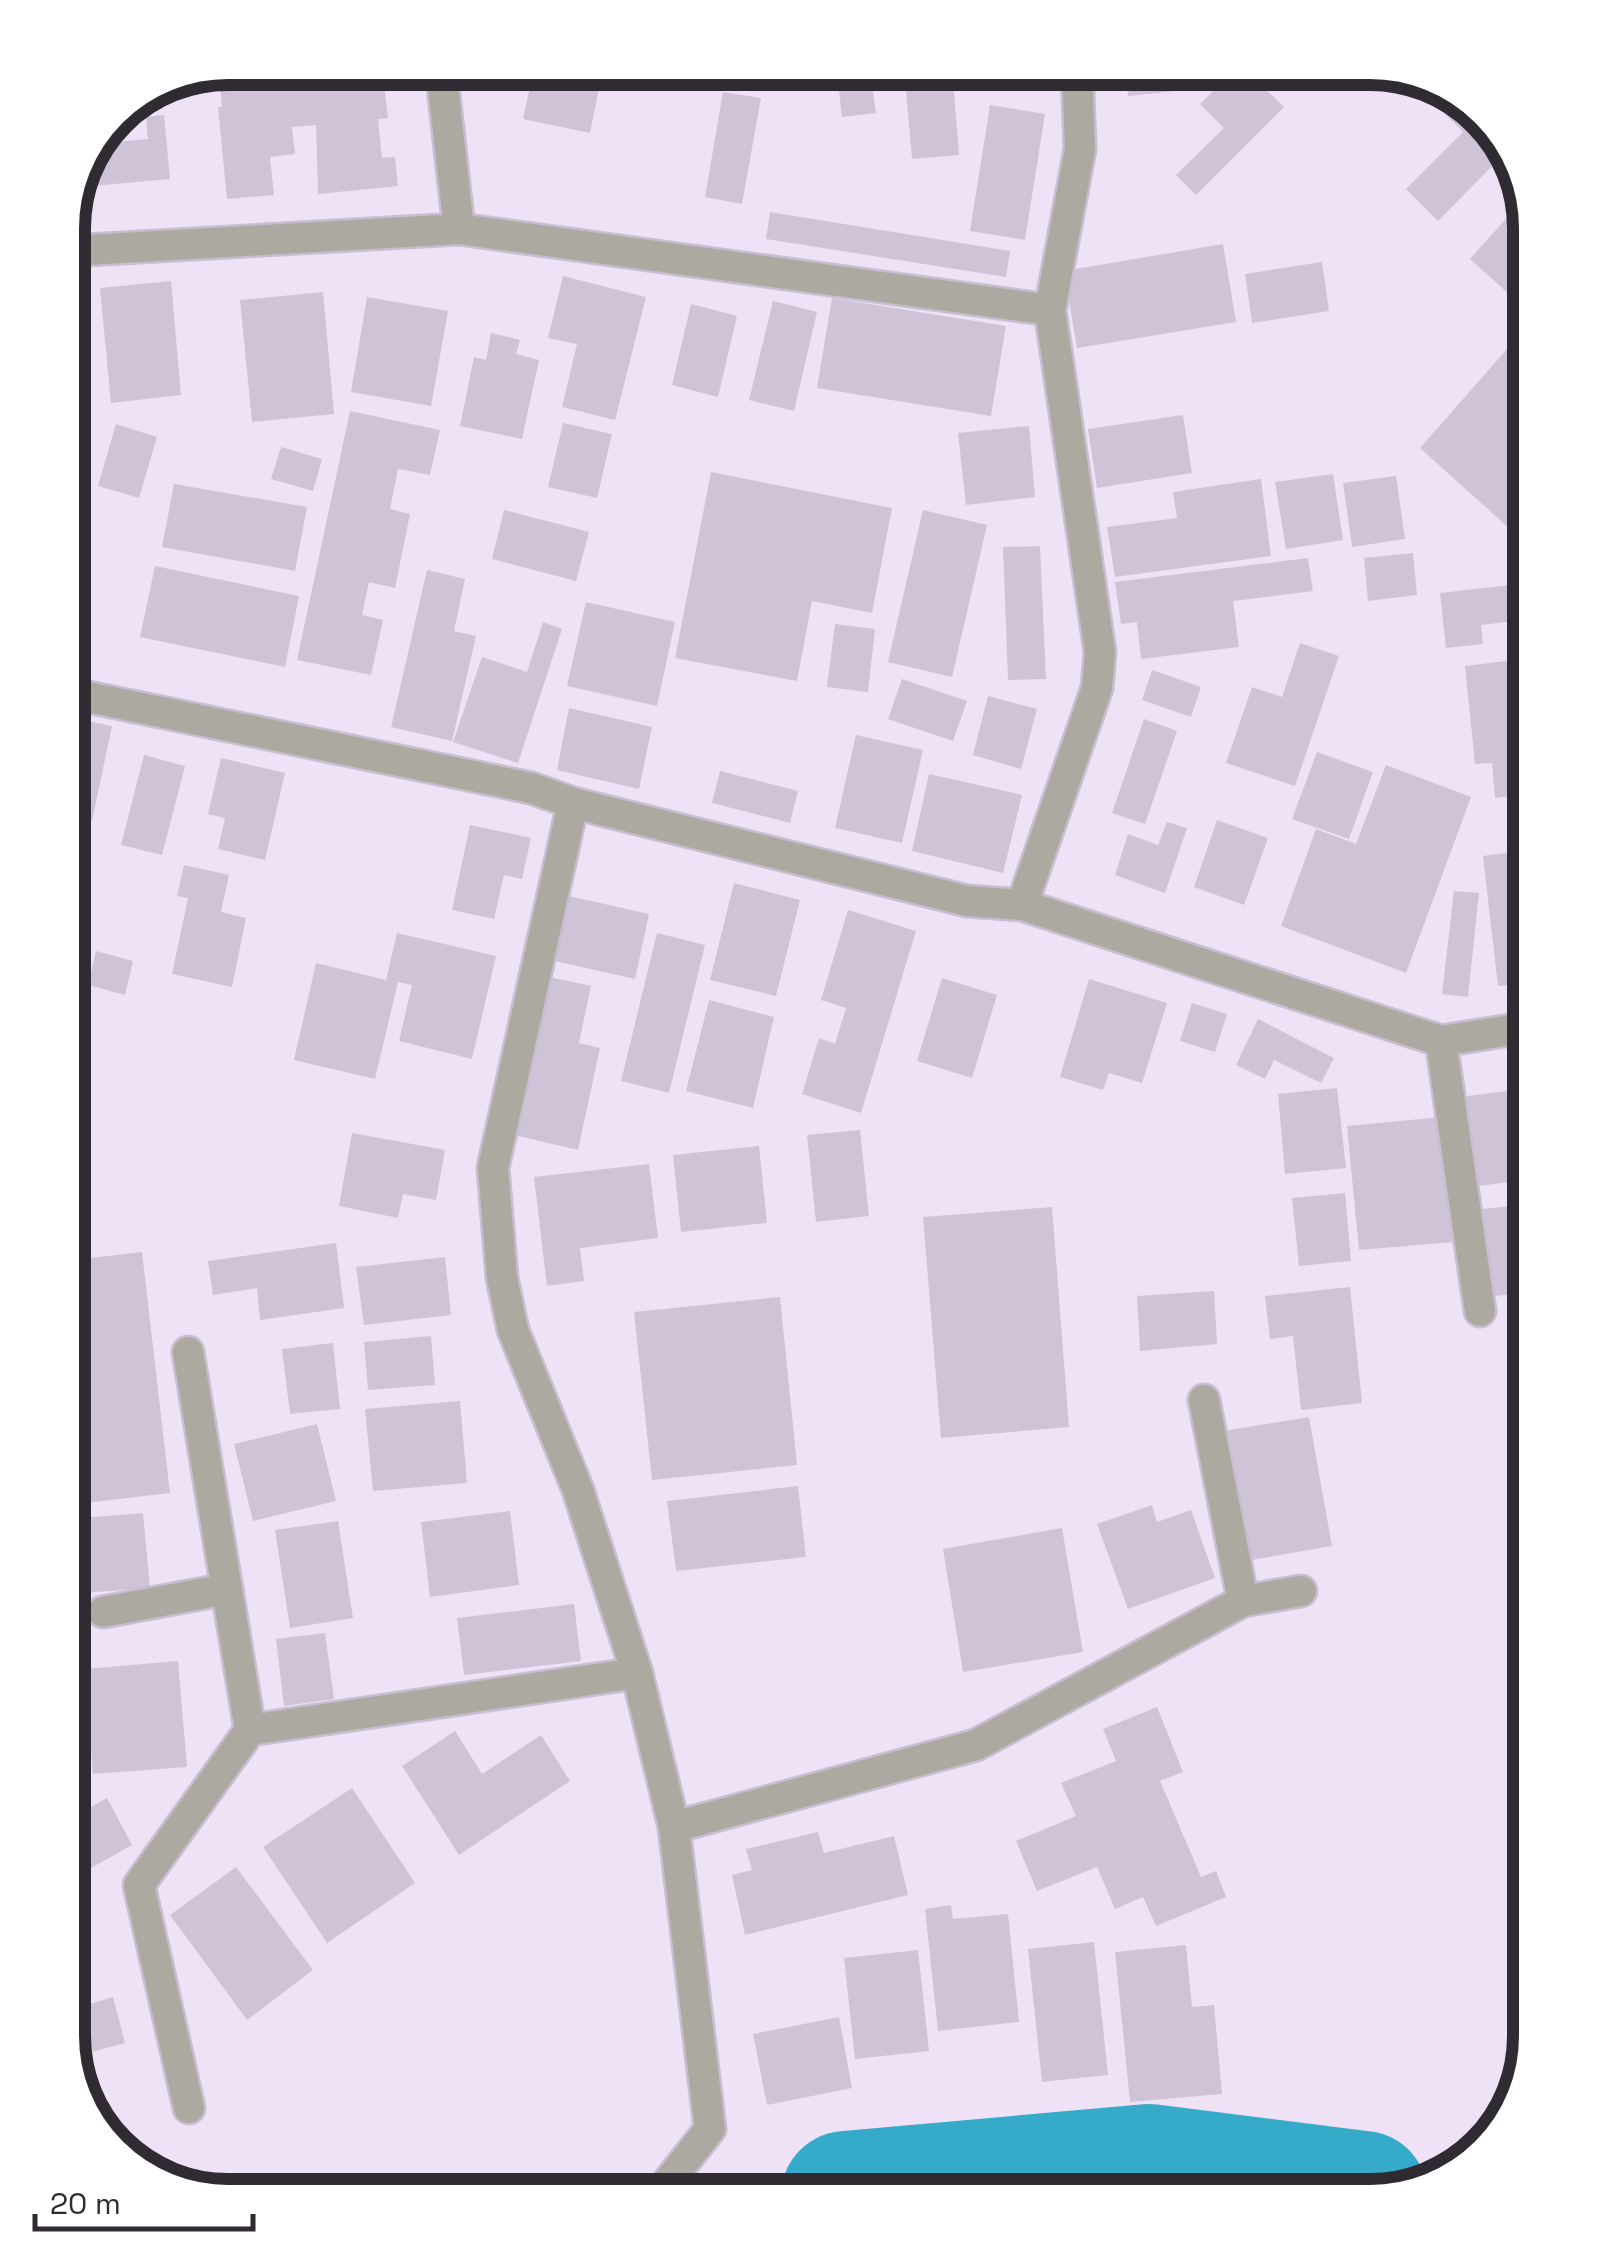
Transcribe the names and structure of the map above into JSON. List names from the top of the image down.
{
  "scale_bar": "20 m"
}
